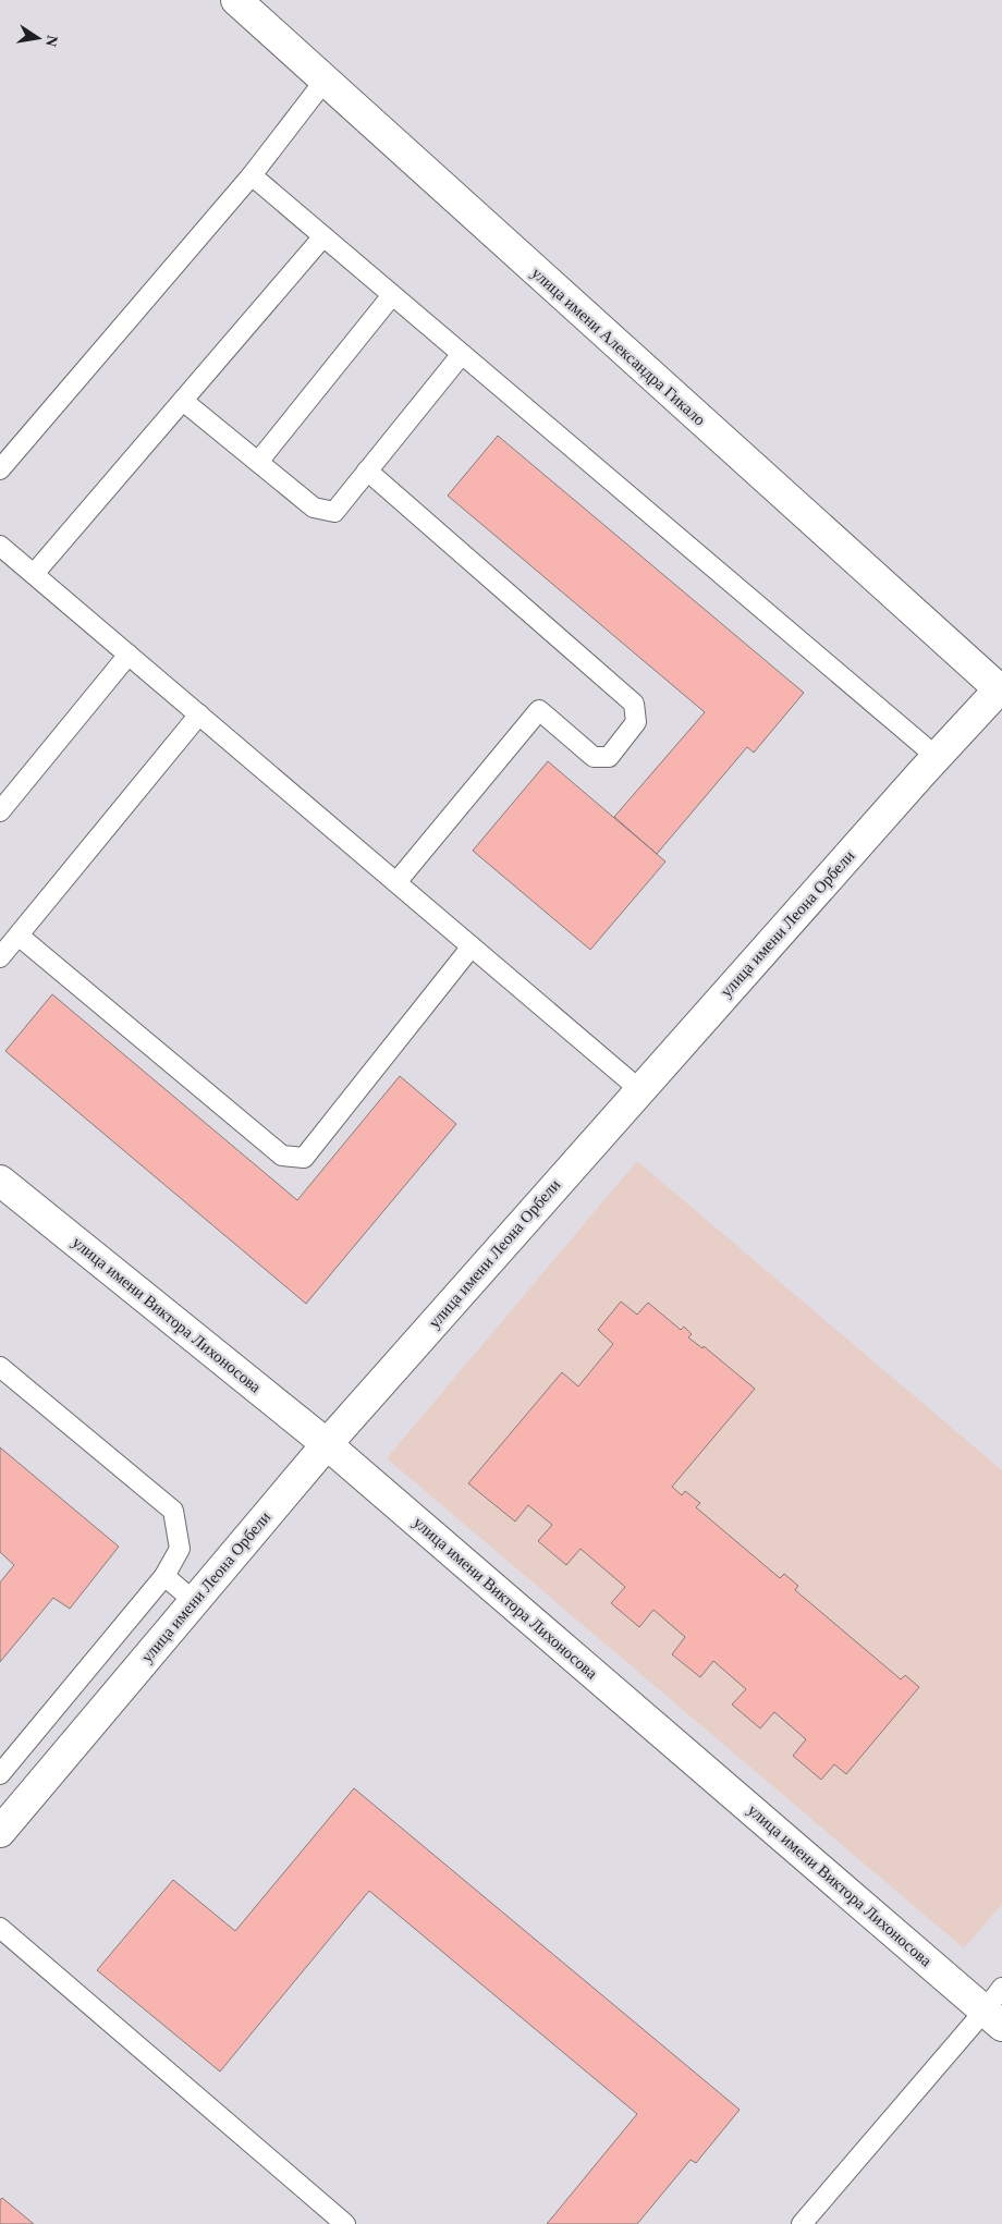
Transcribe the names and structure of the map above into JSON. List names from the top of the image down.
{
  "streets": {
    "street": ["улица имени Александра Гикало", "улица имени Леона Орбели", "улица имени Виктора Лихоносова"]
  },
  "crossings": [
    ["улица имени Александра Гикало", "улица имени Леона Орбели"],
    ["улица имени Леона Орбели", "улица имени Виктора Лихоносова"]
  ],
  "north": "right"
}
